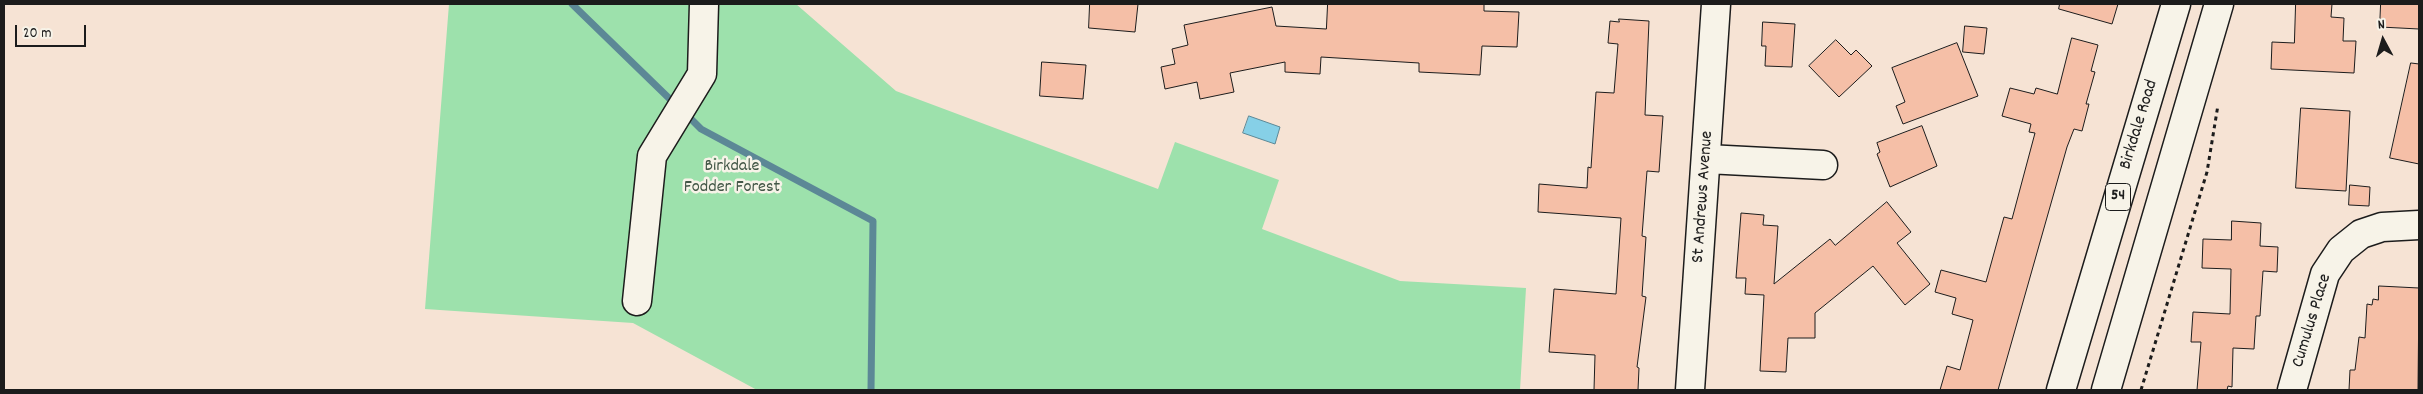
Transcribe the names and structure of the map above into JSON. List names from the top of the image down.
{
  "streets": {
    "main road": [
      "Birkdale Road",
      "St Andrews Avenue",
      "54",
      "Cumulus Place"
    ]
  },
  "parks": ["Birkdale Fodder Forest"],
  "scale_bar": "20 m",
  "north": "top"
}
